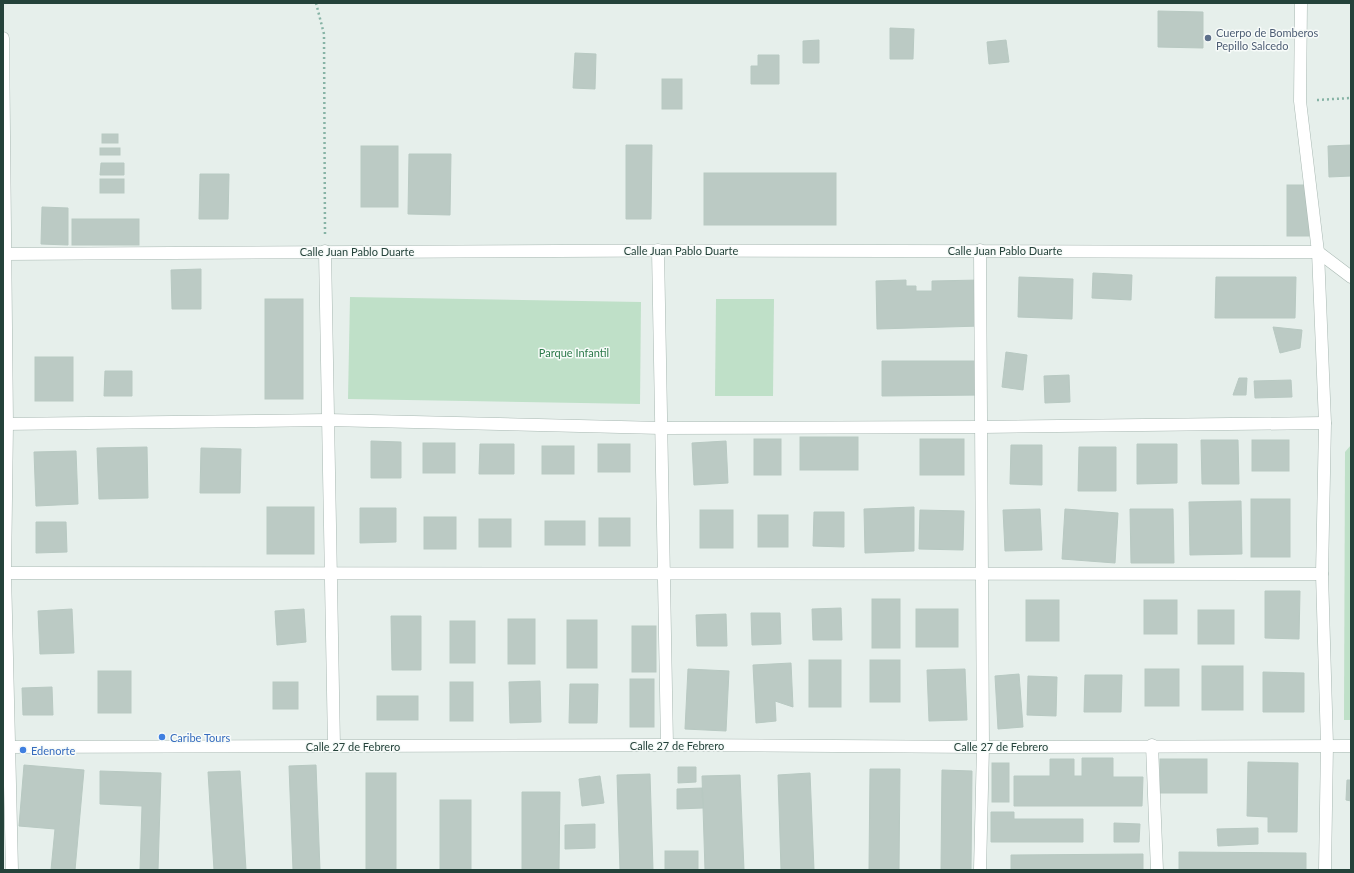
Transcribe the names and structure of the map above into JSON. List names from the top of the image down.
{
  "streets": {
    "street": ["Calle Juan Pablo Duarte", "Calle 27 de Febrero"]
  },
  "parks": ["Parque Infantil"],
  "places": ["Cuerpo de Bomberos Pepillo Salcedo", "Caribe Tours", "Edenorte"]
}
